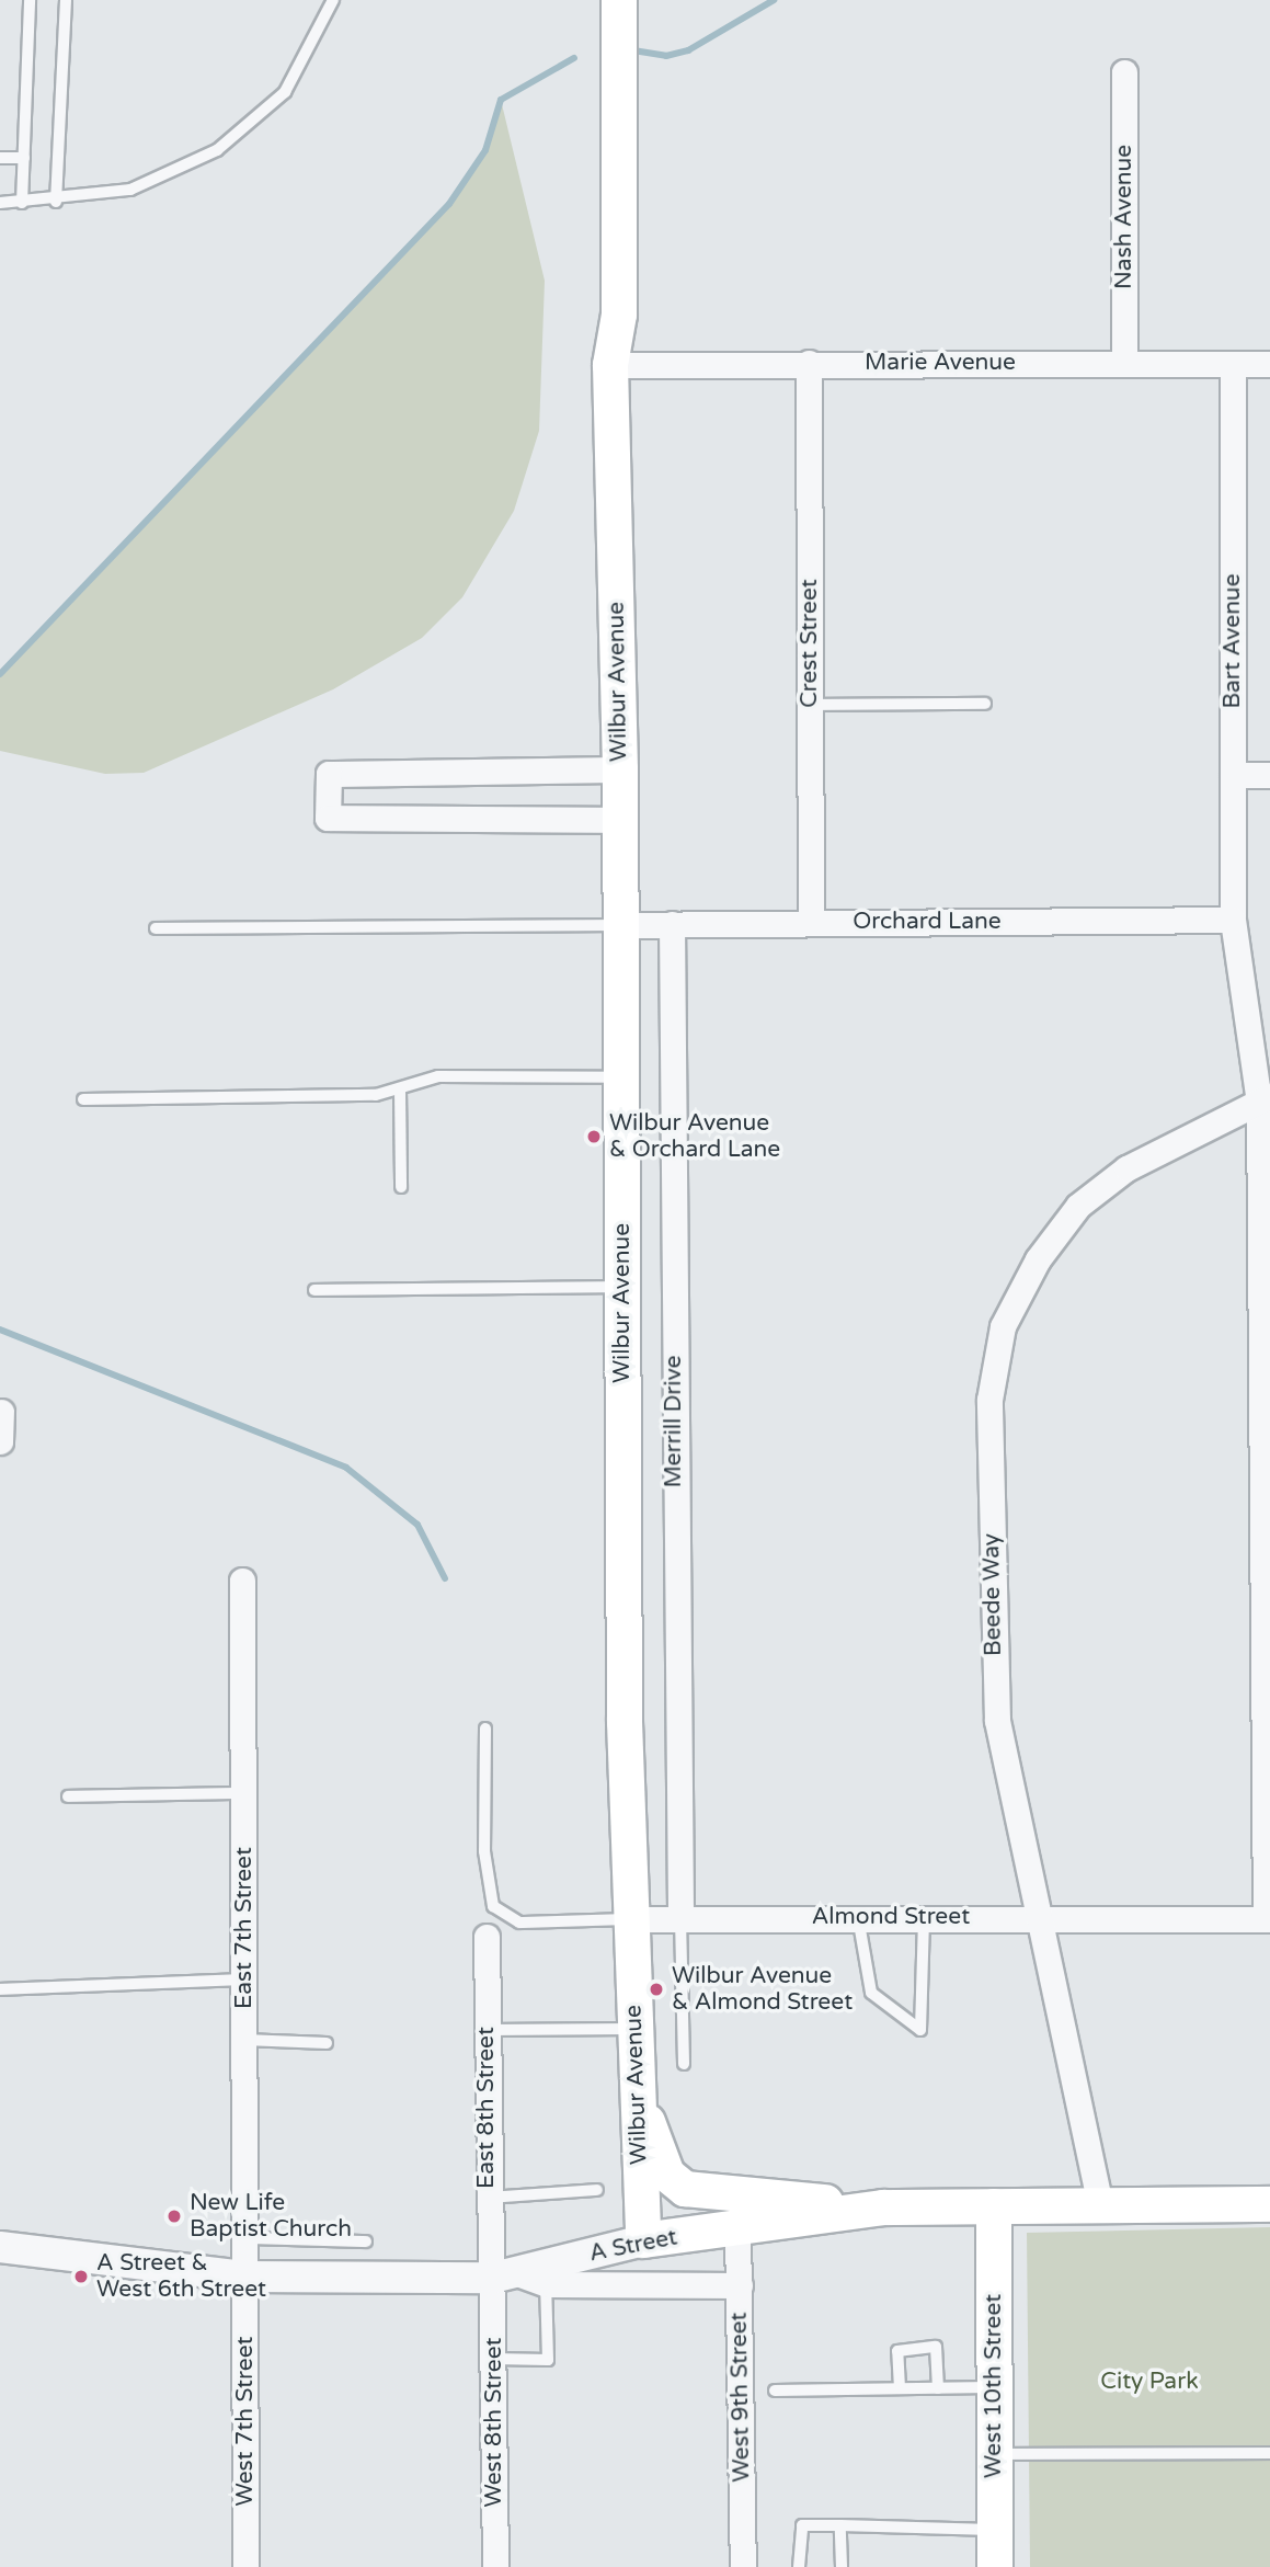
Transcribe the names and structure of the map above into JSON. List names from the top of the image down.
{
  "streets": {
    "main road": ["Wilbur Avenue", "A Street", "West 10th Street"],
    "street": [
      "Nash Avenue",
      "Marie Avenue",
      "Bart Avenue",
      "Crest Street",
      "Orchard Lane",
      "Merrill Drive",
      "Beede Way",
      "Almond Street",
      "East 7th Street",
      "East 8th Street",
      "West 9th Street",
      "West 7th Street",
      "West 8th Street"
    ]
  },
  "crossings": [
    ["Nash Avenue", "Marie Avenue"],
    ["Marie Avenue", "Bart Avenue"],
    ["Marie Avenue", "Crest Street"],
    ["Marie Avenue", "Wilbur Avenue"],
    ["Bart Avenue", "Orchard Lane"],
    ["Bart Avenue", "Beede Way"],
    ["Bart Avenue", "Almond Street"],
    ["Crest Street", "Orchard Lane"],
    ["Wilbur Avenue", "Orchard Lane"],
    ["Wilbur Avenue", "Almond Street"],
    ["Wilbur Avenue", "A Street"],
    ["Orchard Lane", "Merrill Drive"],
    ["Merrill Drive", "Almond Street"],
    ["Beede Way", "Almond Street"],
    ["Beede Way", "A Street"],
    ["East 7th Street", "A Street"],
    ["East 7th Street", "West 7th Street"],
    ["East 8th Street", "A Street"],
    ["East 8th Street", "West 8th Street"],
    ["A Street", "West 10th Street"],
    ["A Street", "West 9th Street"],
    ["A Street", "West 7th Street"],
    ["A Street", "West 8th Street"]
  ],
  "parks": ["City Park"],
  "places": [
    "Wilbur Avenue & Orchard Lane",
    "Wilbur Avenue & Almond Street",
    "New Life Baptist Church",
    "A Street & West 6th Street"
  ]
}
